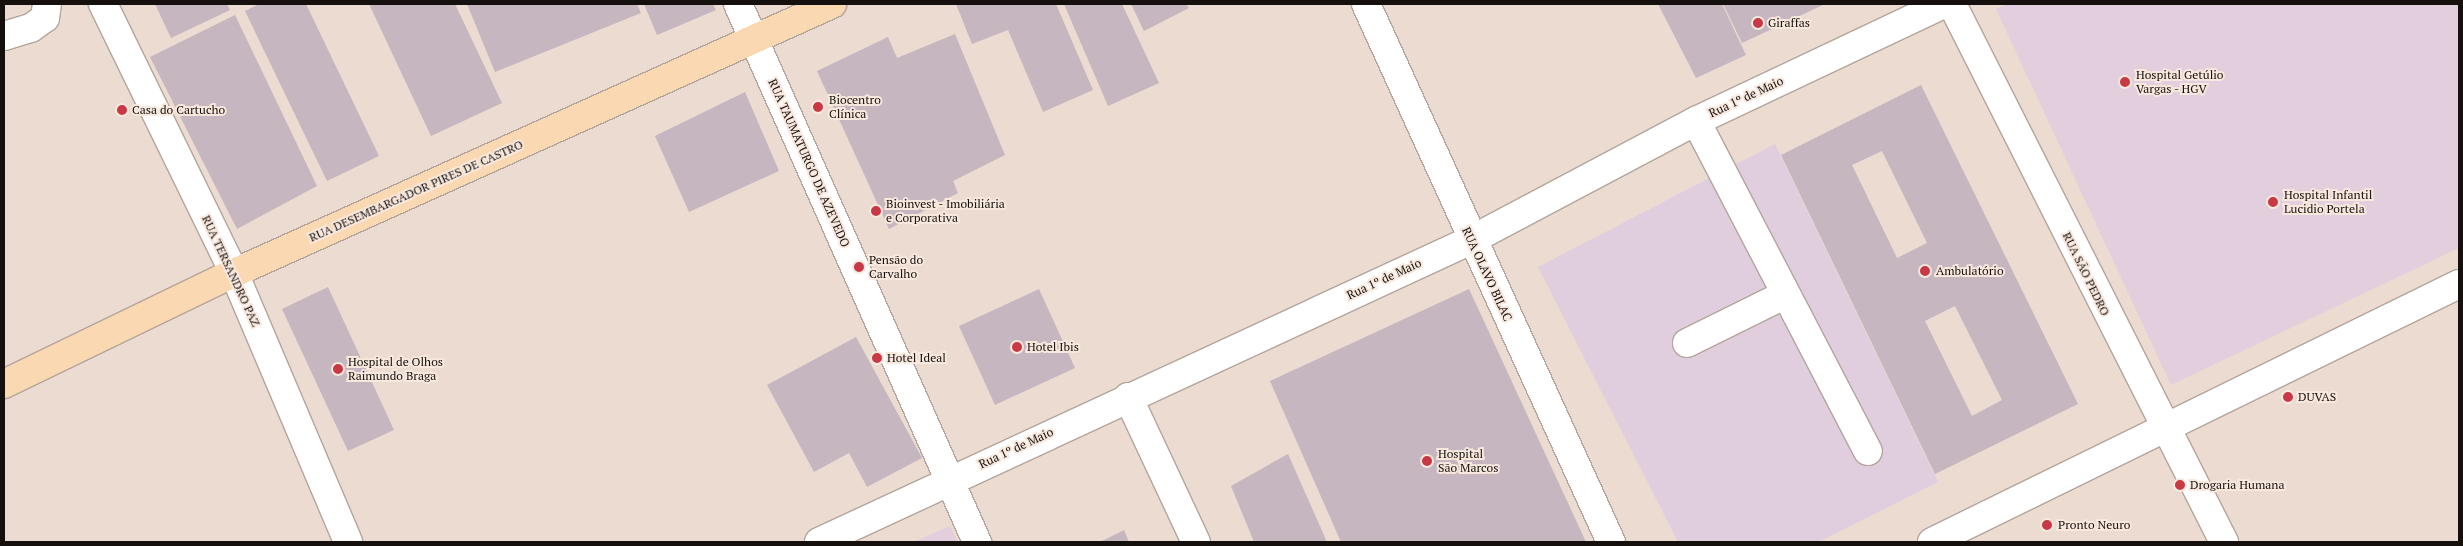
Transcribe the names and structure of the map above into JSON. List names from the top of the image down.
{
  "streets": {
    "main road": ["RUA DESEMBARGADOR PIRES DE CASTRO"],
    "street": [
      "Rua 1º de Maio",
      "RUA TAUMATURGO DE AZEVEDO",
      "RUA TERSANDRO PAZ",
      "RUA OLAVO BILAC",
      "RUA SÃO PEDRO"
    ]
  },
  "crossings": [
    ["Rua 1º de Maio", "RUA TAUMATURGO DE AZEVEDO"],
    ["Rua 1º de Maio", "RUA OLAVO BILAC"],
    ["RUA TAUMATURGO DE AZEVEDO", "RUA DESEMBARGADOR PIRES DE CASTRO"],
    ["RUA DESEMBARGADOR PIRES DE CASTRO", "RUA TERSANDRO PAZ"]
  ],
  "places": [
    "Giraffas",
    "Hospital Getúlio Vargas - HGV",
    "Biocentro Clínica",
    "Casa do Cartucho",
    "Hospital Infantil Lucidio Portela",
    "Bioinvest - Imobiliária e Corporativa",
    "Pensão do Carvalho",
    "Ambulatório",
    "Hotel Ibis",
    "Hotel Ideal",
    "Hospital de Olhos Raimundo Braga",
    "DUVAS",
    "Hospital São Marcos",
    "Drogaria Humana",
    "Pronto Neuro"
  ]
}
